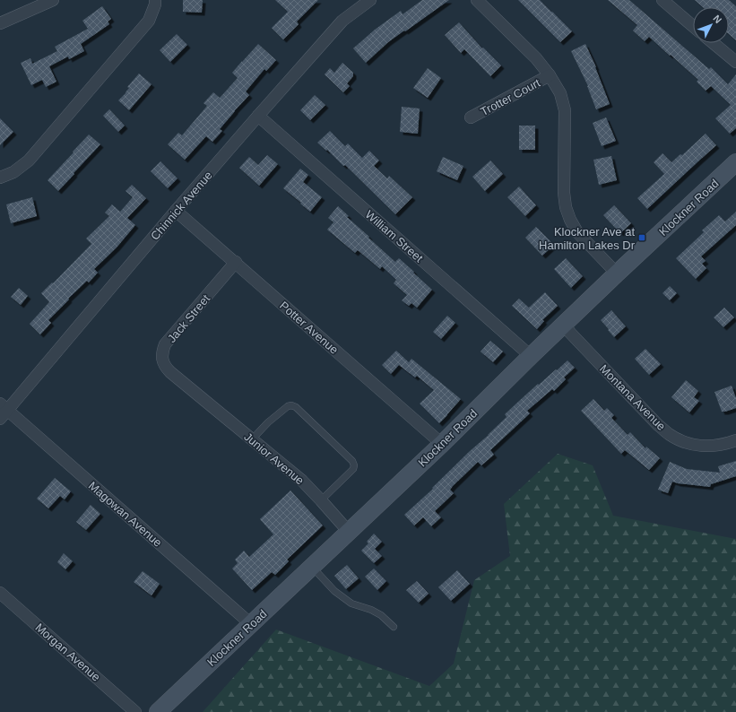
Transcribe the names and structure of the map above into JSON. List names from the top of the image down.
{
  "streets": {
    "main road": ["Klockner Road"],
    "street": [
      "Trotter Court",
      "Chinnick Avenue",
      "William Street",
      "Jack Street",
      "Potter Avenue",
      "Montana Avenue",
      "Junior Avenue",
      "Magowan Avenue",
      "Morgan Avenue"
    ]
  },
  "crossings": [
    ["Chinnick Avenue", "William Street"],
    ["Chinnick Avenue", "Potter Avenue"],
    ["Chinnick Avenue", "Magowan Avenue"],
    ["Klockner Road", "William Street"],
    ["Klockner Road", "Potter Avenue"],
    ["Klockner Road", "Montana Avenue"],
    ["Klockner Road", "Junior Avenue"],
    ["Klockner Road", "Magowan Avenue"],
    ["Jack Street", "Potter Avenue"],
    ["Jack Street", "Junior Avenue"]
  ],
  "places": {
    "transit": ["Klockner Ave at Hamilton Lakes Dr"]
  },
  "north": "top right"
}
